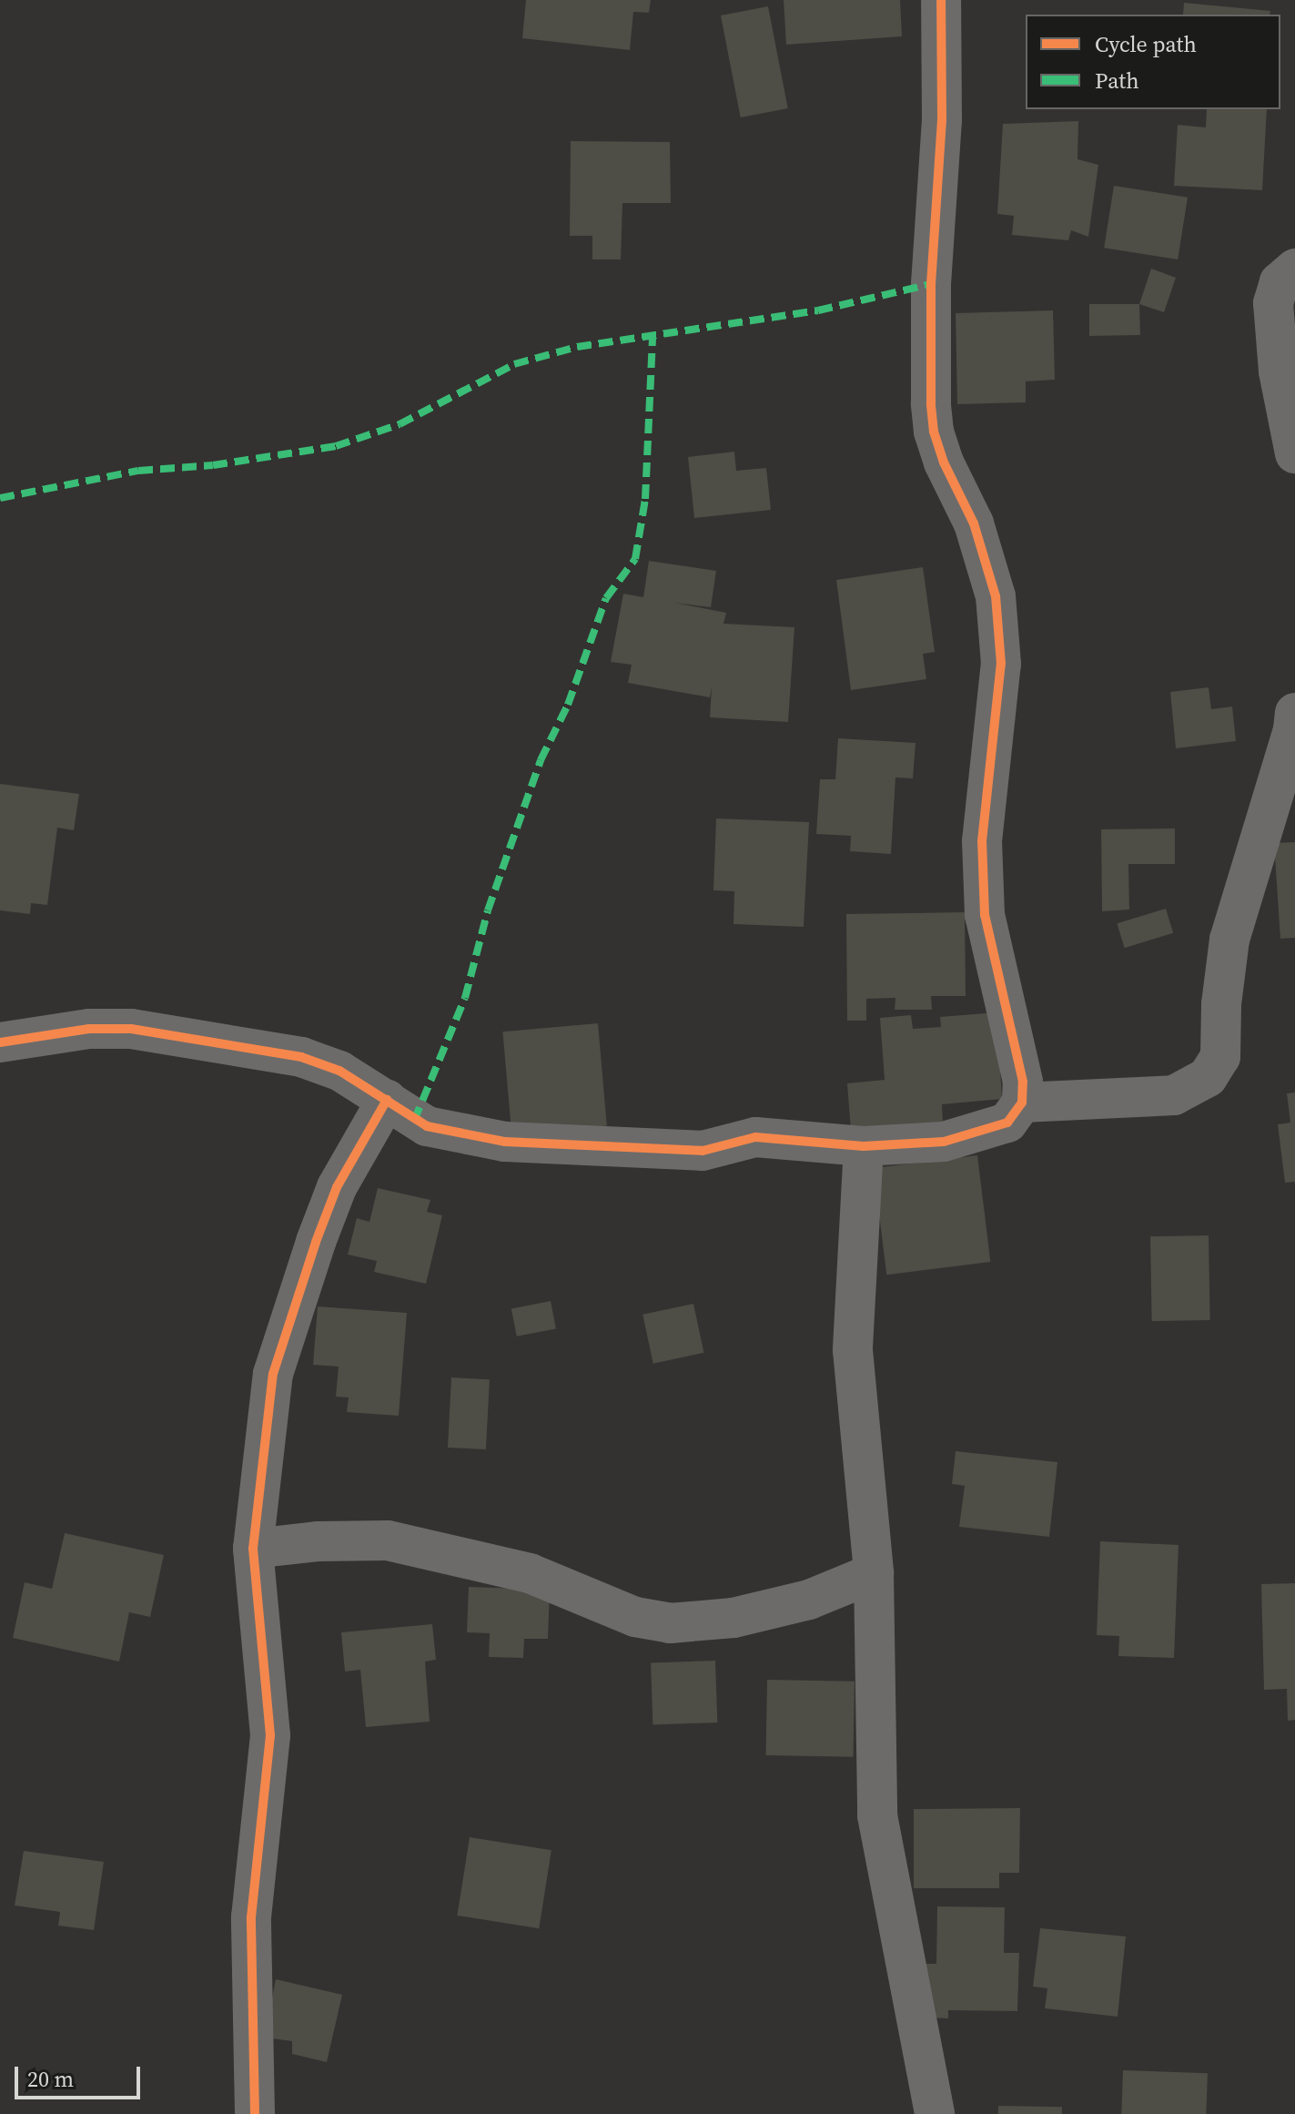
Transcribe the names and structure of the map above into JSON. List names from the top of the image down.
{
  "legend": ["Cycle path", "Path"],
  "scale_bar": "20 m"
}
